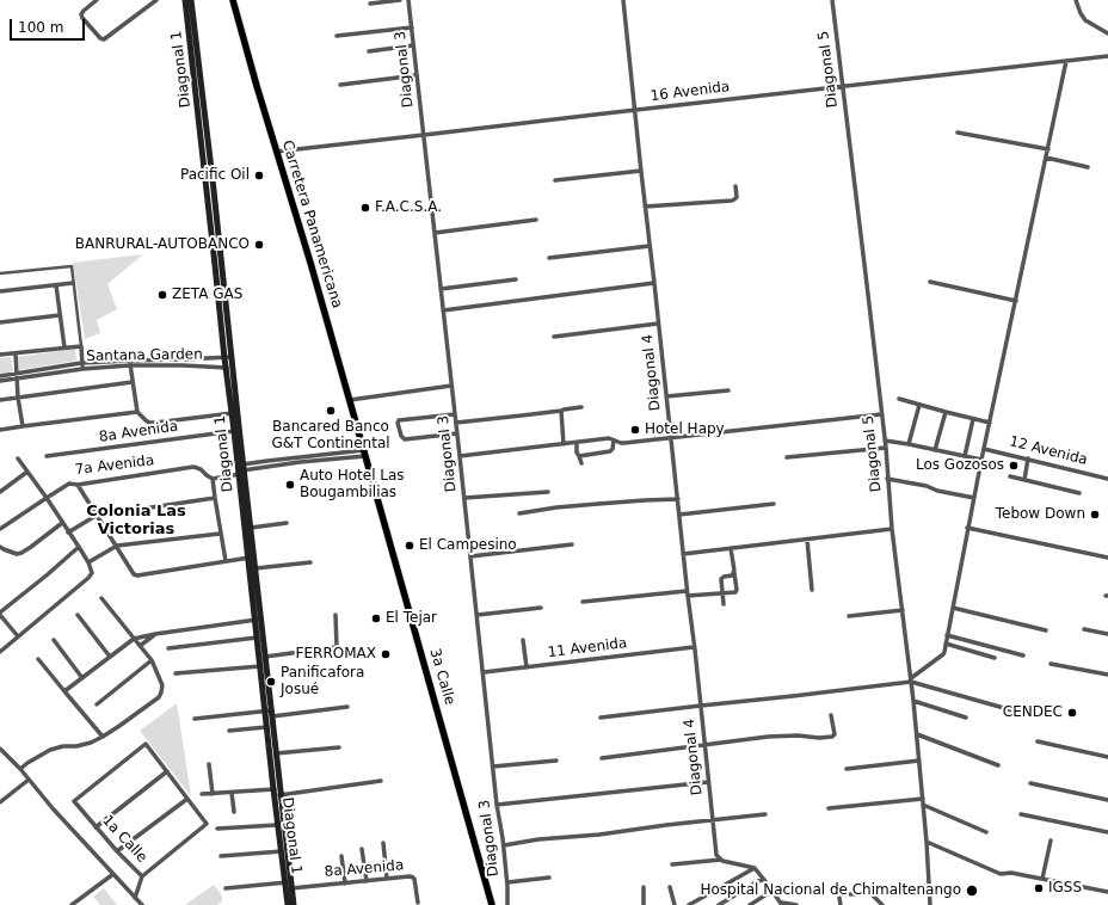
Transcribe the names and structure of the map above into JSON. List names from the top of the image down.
{
  "streets": {
    "main road": ["Diagonal 1", "Carretera Panamericana", "3a Calle"],
    "street": [
      "Diagonal 3",
      "Diagonal 5",
      "16 Avenida",
      "Santana Garden",
      "Diagonal 4",
      "8a Avenida",
      "12 Avenida",
      "7a Avenida",
      "11 Avenida",
      "1a Calle"
    ]
  },
  "crossings": [
    ["Diagonal 1", "Santana Garden"],
    ["Diagonal 1", "8a Avenida"],
    ["Diagonal 3", "16 Avenida"],
    ["Diagonal 3", "11 Avenida"],
    ["Diagonal 5", "16 Avenida"],
    ["16 Avenida", "Carretera Panamericana"],
    ["16 Avenida", "Diagonal 4"],
    ["Carretera Panamericana", "3a Calle"],
    ["Diagonal 4", "11 Avenida"]
  ],
  "districts": ["Colonia Las Victorias"],
  "places": [
    "Pacific Oil",
    "F.A.C.S.A.",
    "BANRURAL-AUTOBANCO",
    "ZETA GAS",
    "Bancared Banco G&T Continental",
    "Hotel Hapy",
    "Los Gozosos",
    "Auto Hotel Las Bougambilias",
    "Tebow Down",
    "El Campesino",
    "El Tejar",
    "FERROMAX",
    "Panificafora Josué",
    "CENDEC",
    "IGSS",
    "Hospital Nacional de Chimaltenango"
  ],
  "scale_bar": "100 m"
}
